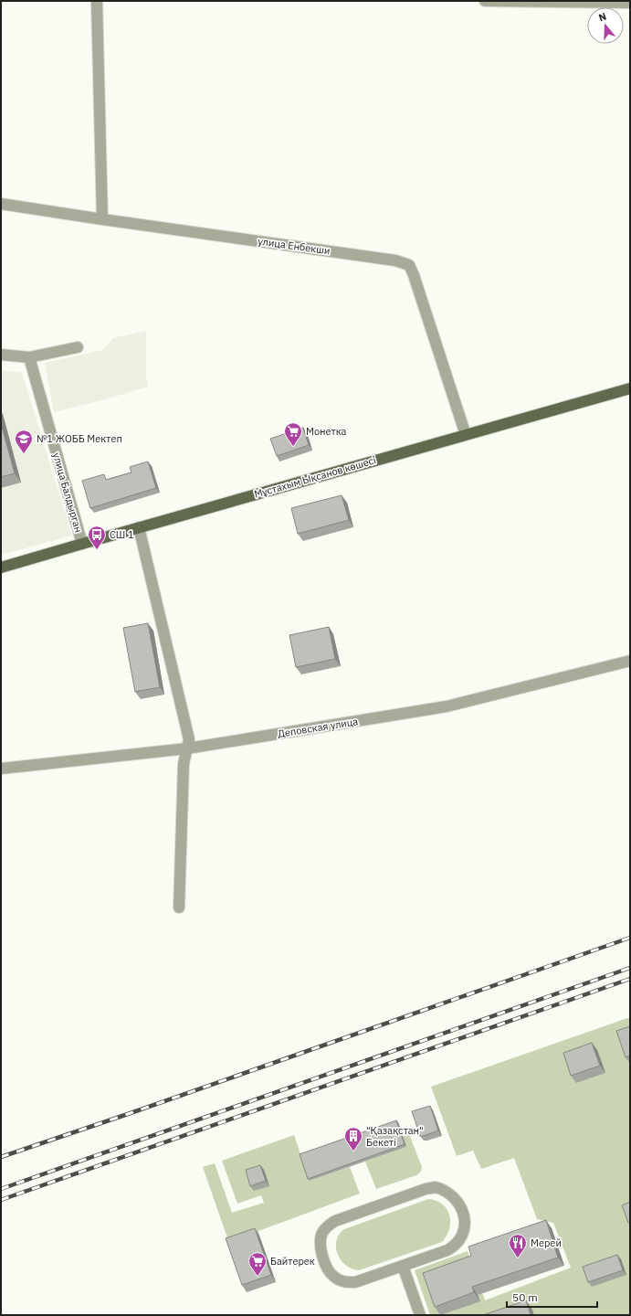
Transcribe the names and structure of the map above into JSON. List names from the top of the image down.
{
  "streets": {
    "main road": ["Мұстахым Ықсанов көшесі"],
    "street": ["улица Енбекши", "улица Балдырган", "Деповская улица"]
  },
  "crossings": [
    ["улица Енбекши", "Мұстахым Ықсанов көшесі"],
    ["Мұстахым Ықсанов көшесі", "улица Балдырган"]
  ],
  "places": {
    "supermarket": ["Монетка", "Байтерек"],
    "school or university": ["№1 ЖОББ Мектеп"],
    "bus stop": ["СШ 1"],
    "building": ["\"Қазақстан\" Бекеті"],
    "restaurant": ["Мерей"]
  },
  "scale_bar": "50 m",
  "north": "top"
}
